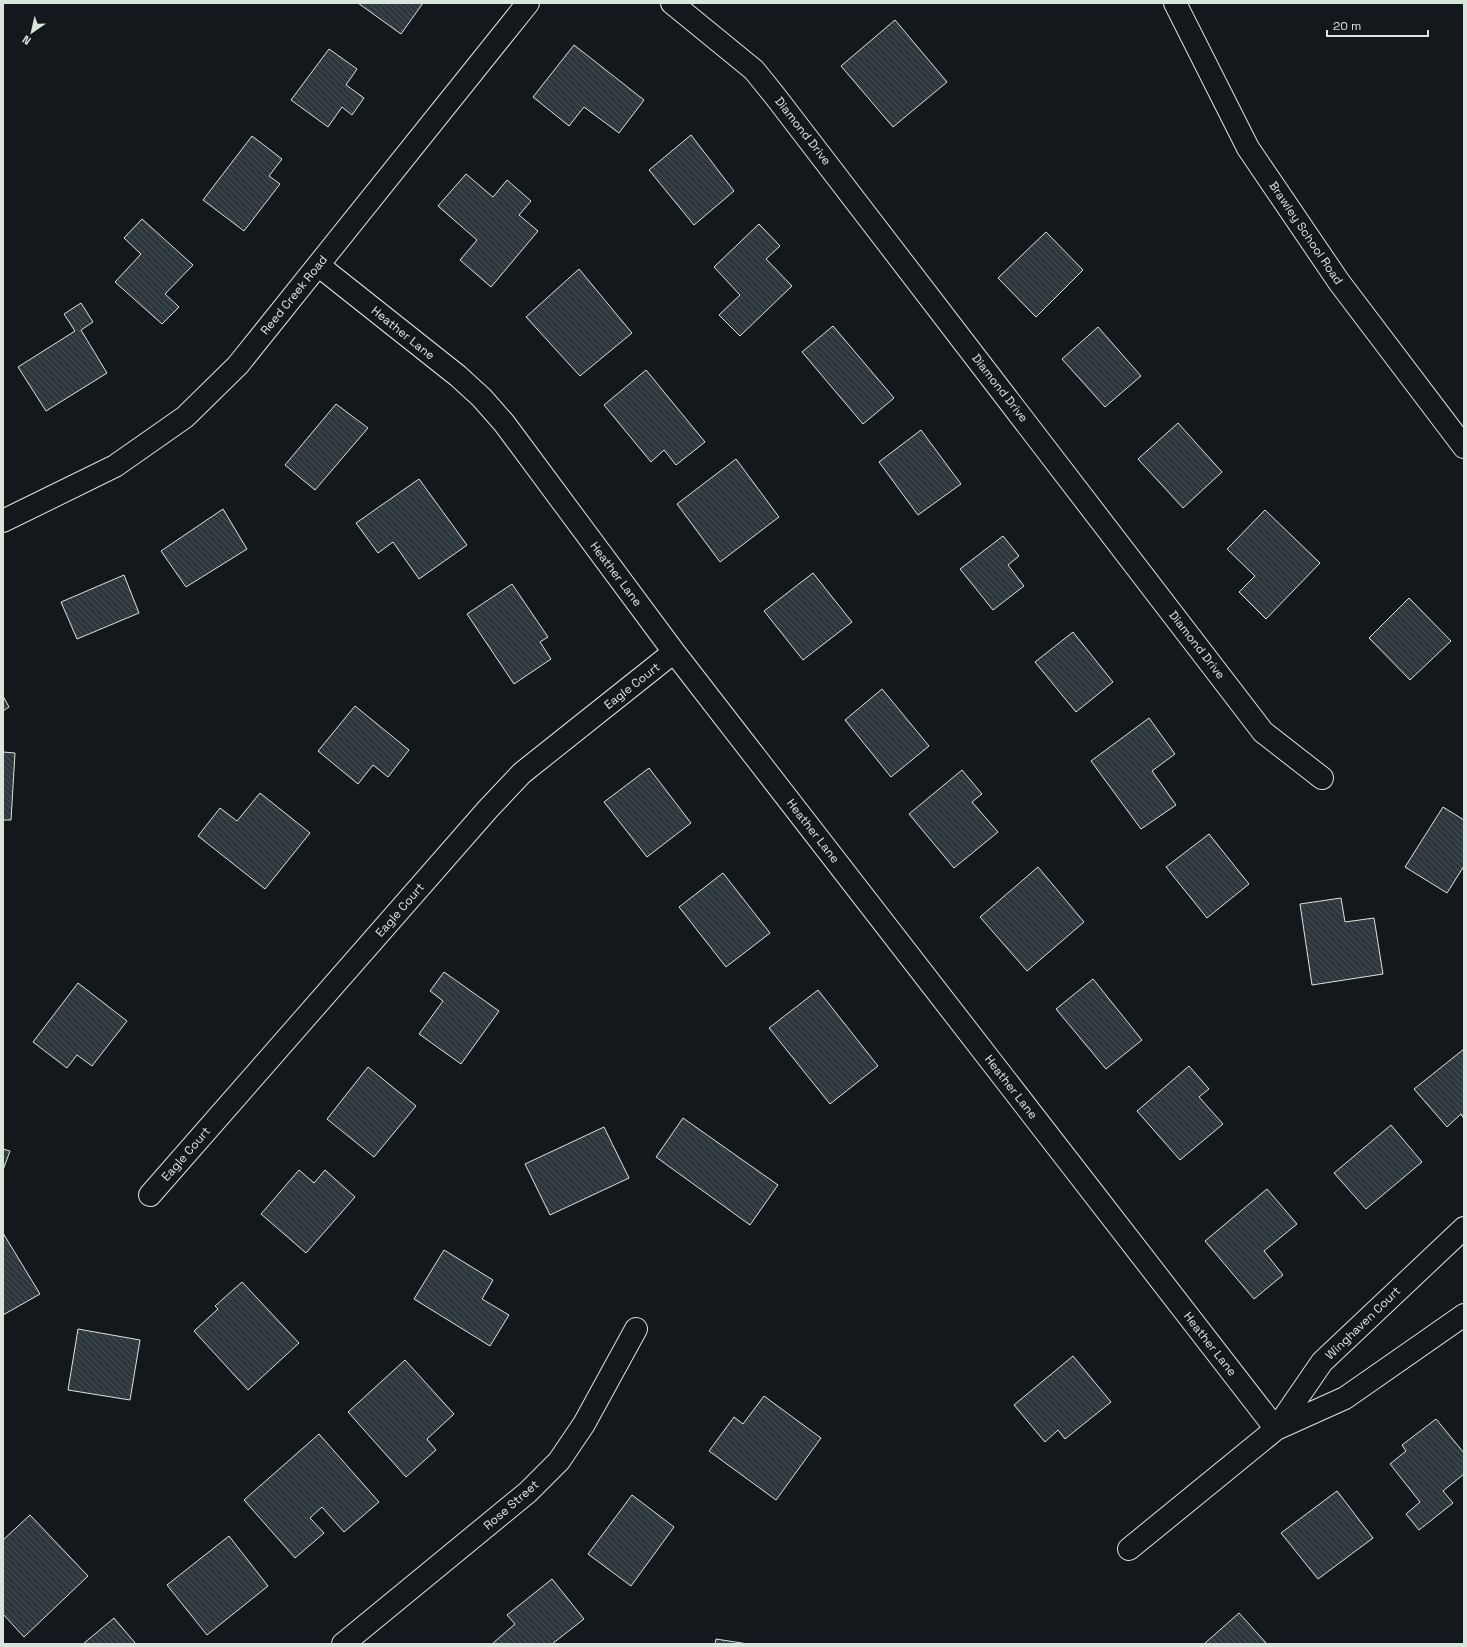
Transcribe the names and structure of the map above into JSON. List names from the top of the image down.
{
  "streets": {
    "street": [
      "Diamond Drive",
      "Brawley School Road",
      "Reed Creek Road",
      "Heather Lane",
      "Eagle Court",
      "Winghaven Court",
      "Rose Street"
    ]
  },
  "crossings": [
    ["Reed Creek Road", "Heather Lane"],
    ["Heather Lane", "Eagle Court"],
    ["Heather Lane", "Winghaven Court"]
  ],
  "scale_bar": "20 m",
  "north": "bottom left"
}
